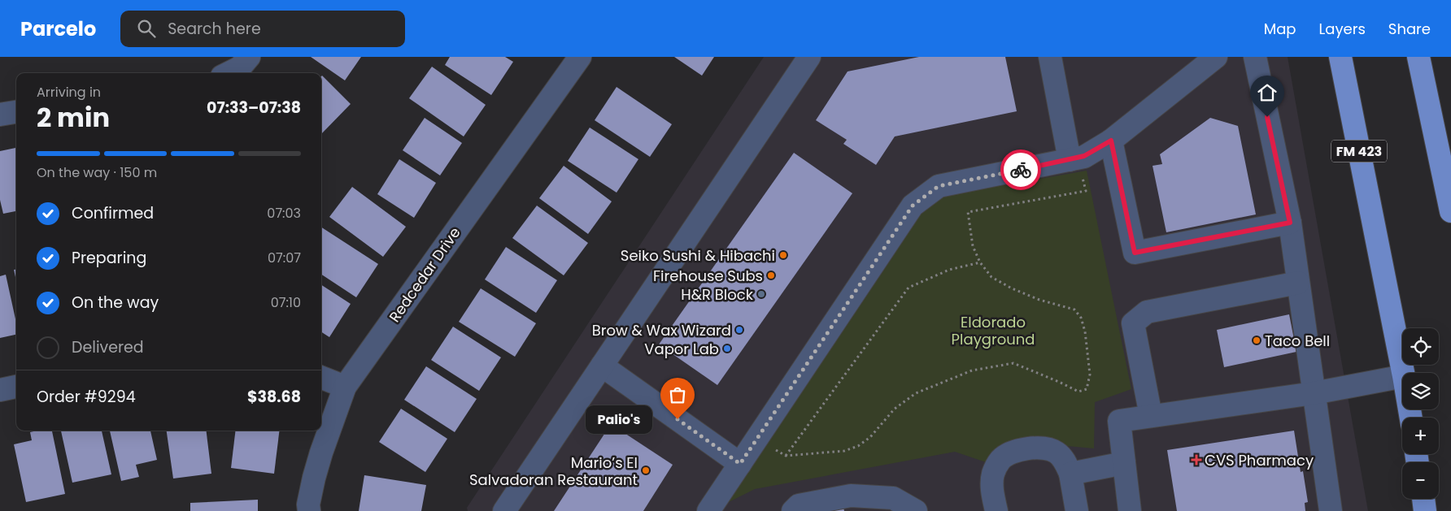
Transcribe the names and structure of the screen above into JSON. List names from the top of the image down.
{
  "streets": {
    "main road": ["FM 423"],
    "street": ["Redcedar Drive"]
  },
  "parks": ["Eldorado Playground"],
  "places": {
    "other": [
      "Seiko Sushi & Hibachi",
      "Firehouse Subs",
      "H&R Block",
      "Brow & Wax Wizard",
      "Taco Bell",
      "Vapor Lab",
      "Palio's",
      "Mario’s El Salvadoran Restaurant"
    ],
    "health": ["CVS Pharmacy"]
  },
  "page": {
    "header": "Parcelo",
    "search": "Search here",
    "nav": ["Map", "Layers", "Share"],
    "heading": ["2 min", "Arriving in", "07:33–07:38"],
    "panel": ["Order #9294", "$38.68"],
    "bar": "On the way · 150 m",
    "list": [
      ["Confirmed", "07:03"],
      ["Preparing", "07:07"],
      ["On the way", "07:10"],
      "Delivered"
    ],
    "map_buttons": ["+", "−"],
    "bubble": "Palio's"
  }
}
